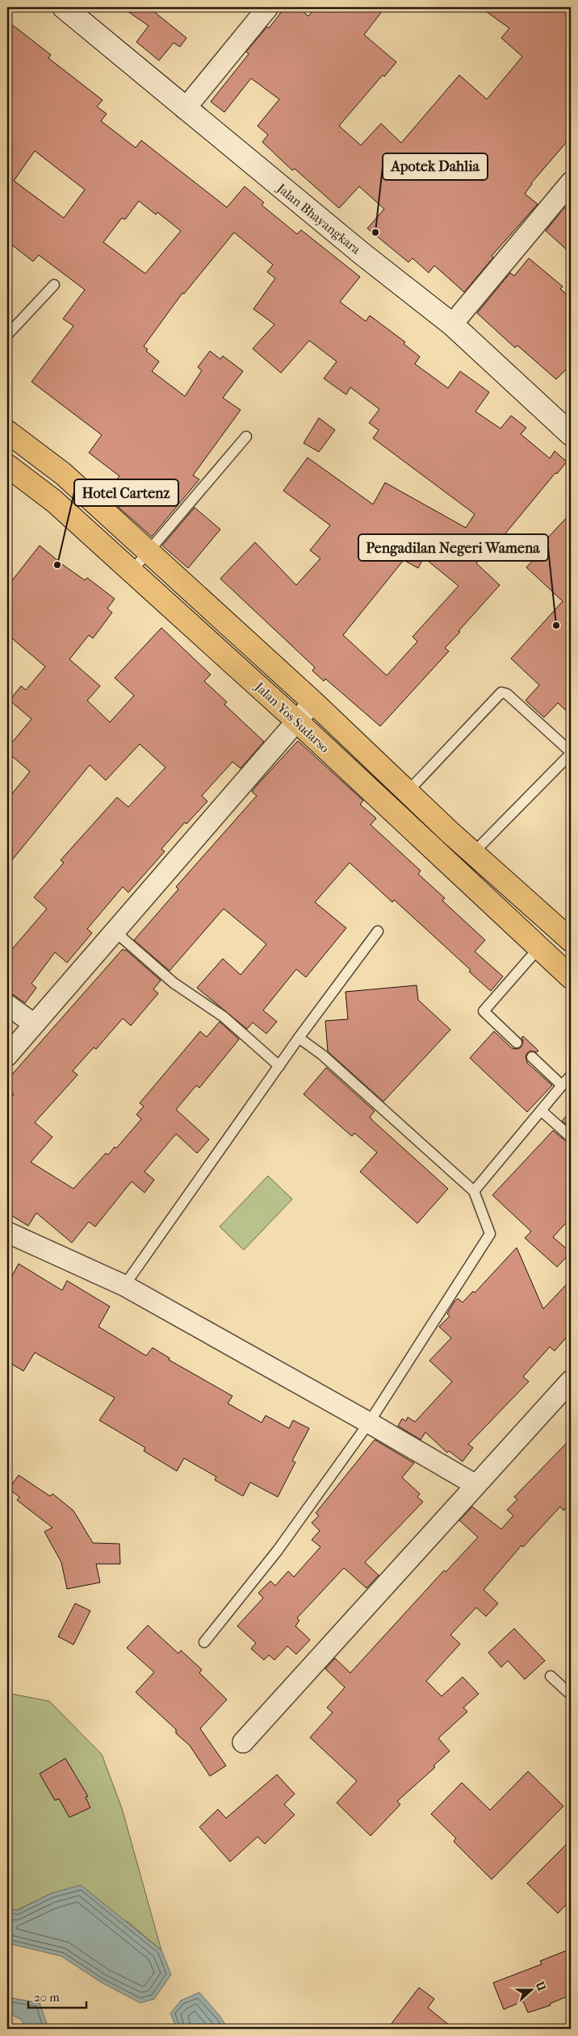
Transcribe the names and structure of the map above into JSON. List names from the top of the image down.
{
  "streets": {
    "highway": ["Jalan Yos Sudarso"],
    "main road": ["Jalan Bhayangkara"]
  },
  "places": ["Apotek Dahlia", "Hotel Cartenz", "Pengadilan Negeri Wamena"],
  "scale_bar": "20 m",
  "north": "right"
}
